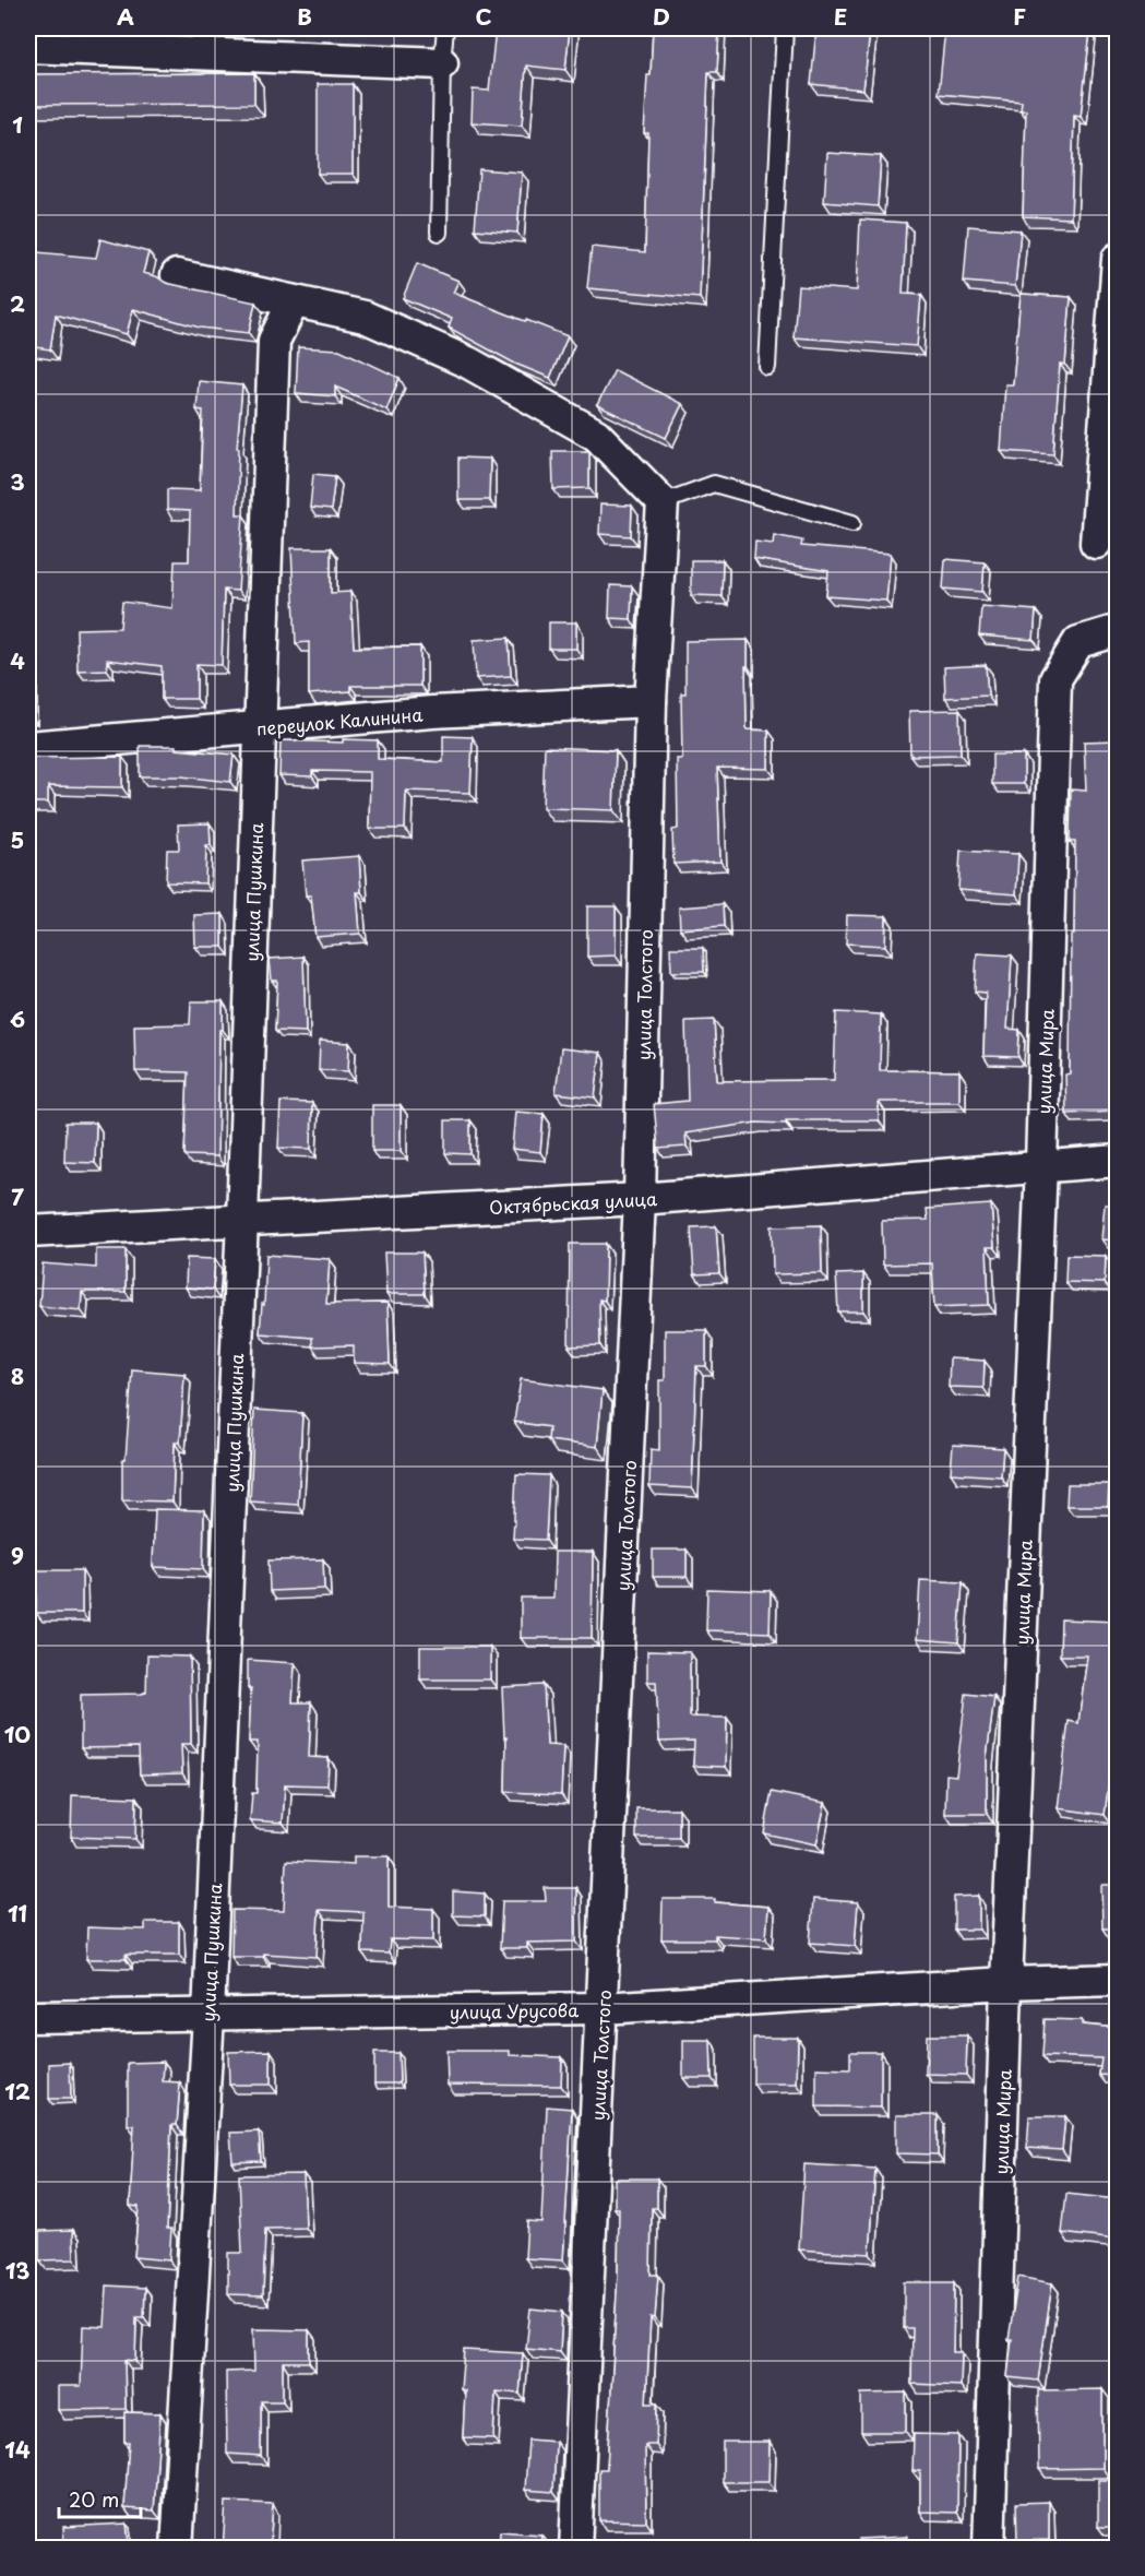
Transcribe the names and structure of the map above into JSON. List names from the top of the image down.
{
  "streets": {
    "street": [
      "переулок Калинина",
      "улица Пушкина",
      "улица Толстого",
      "улица Мира",
      "Октябрьская улица",
      "улица Урусова"
    ]
  },
  "crossings": [
    ["переулок Калинина", "улица Пушкина"],
    ["переулок Калинина", "улица Толстого"],
    ["улица Пушкина", "Октябрьская улица"],
    ["улица Пушкина", "улица Урусова"],
    ["улица Толстого", "Октябрьская улица"],
    ["улица Толстого", "улица Урусова"],
    ["улица Мира", "Октябрьская улица"],
    ["улица Мира", "улица Урусова"]
  ],
  "scale_bar": "20 m",
  "grid": {
    "columns": [
      "A",
      "B",
      "C",
      "D",
      "E",
      "F"
    ],
    "rows": [
      "1",
      "2",
      "3",
      "4",
      "5",
      "6",
      "7",
      "8",
      "9",
      "10",
      "11",
      "12",
      "13",
      "14"
    ]
  }
}
